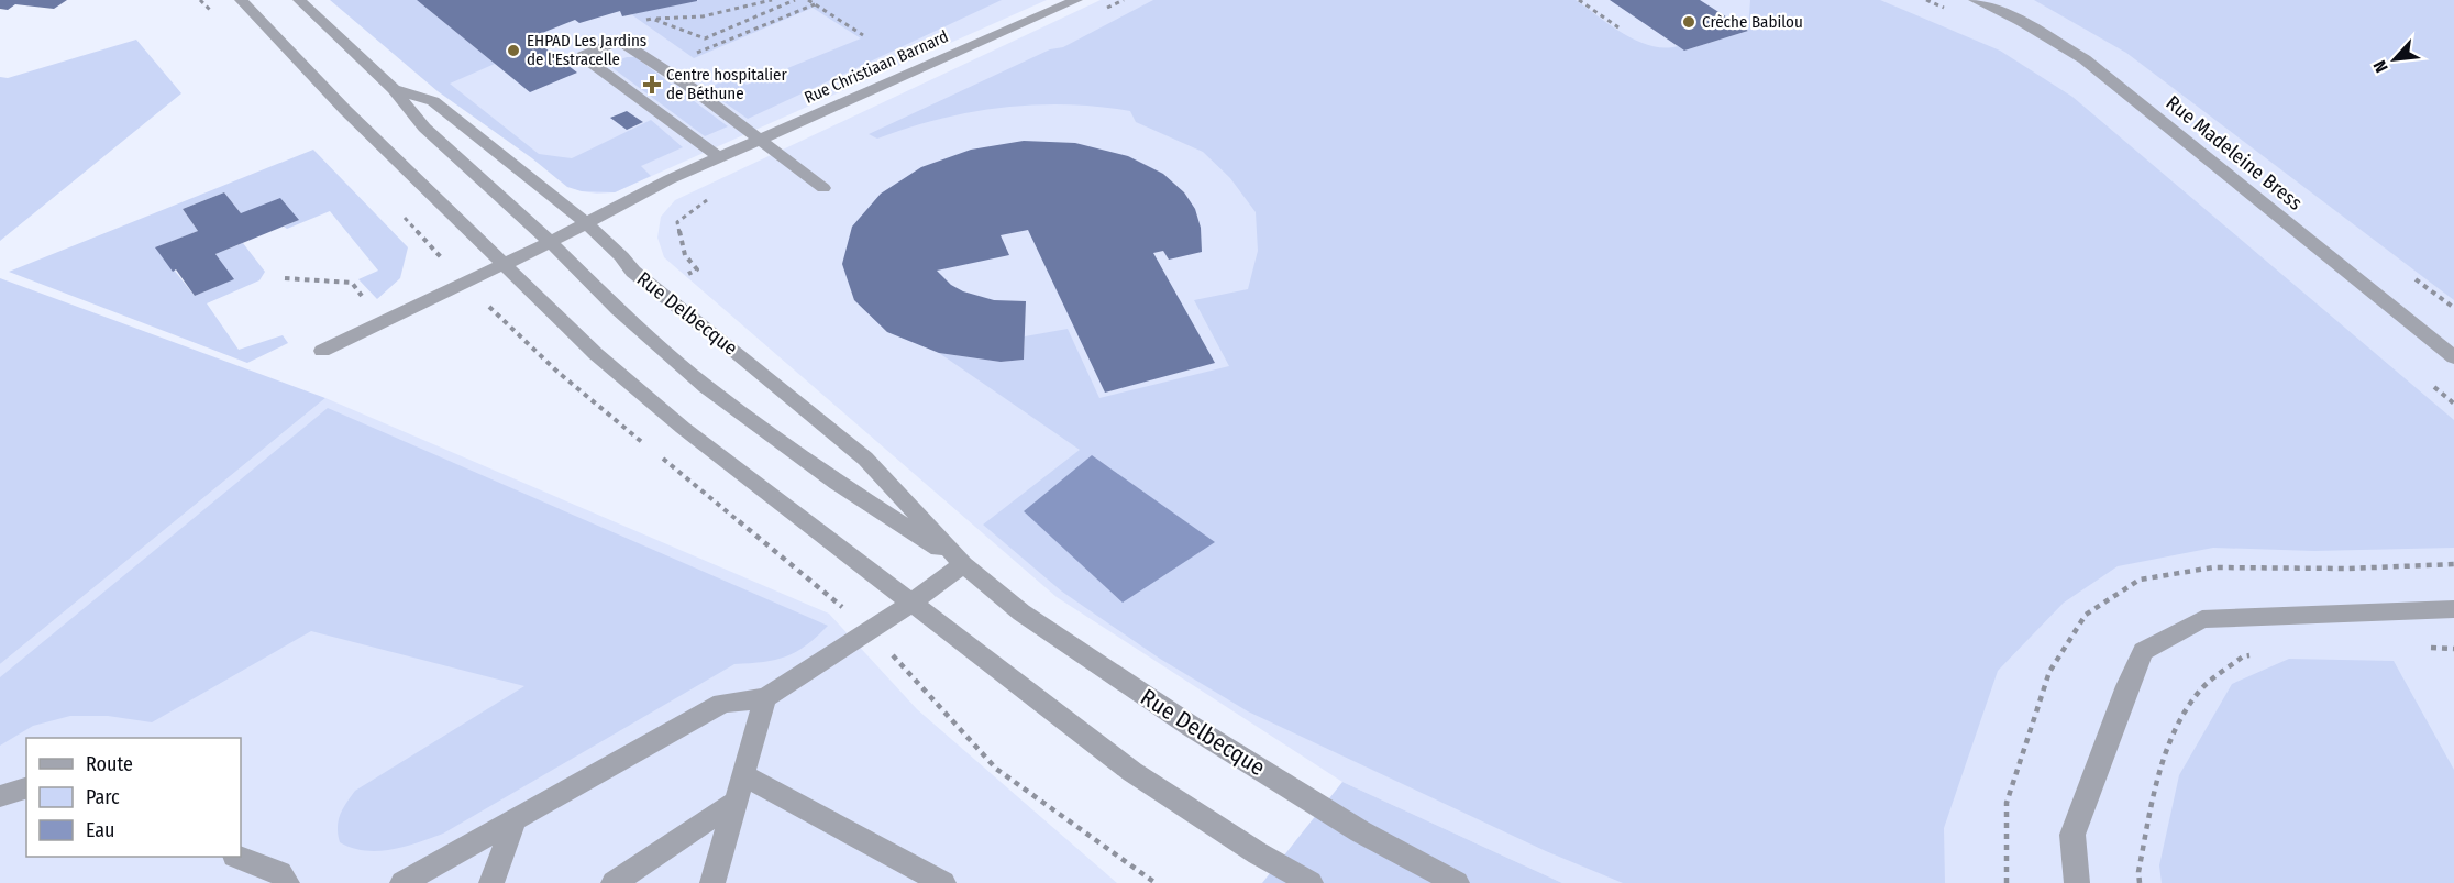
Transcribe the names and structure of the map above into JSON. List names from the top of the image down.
{
  "streets": {
    "street": ["Rue Christiaan Barnard", "Rue Madeleine Bress", "Rue Delbecque"]
  },
  "crossings": [
    ["Rue Christiaan Barnard", "Rue Delbecque"]
  ],
  "places": {
    "other": ["Crèche Babilou", "EHPAD Les Jardins de l'Estracelle"],
    "health": ["Centre hospitalier de Béthune"]
  },
  "legend": ["Route", "Parc", "Eau"],
  "north": "bottom left"
}
